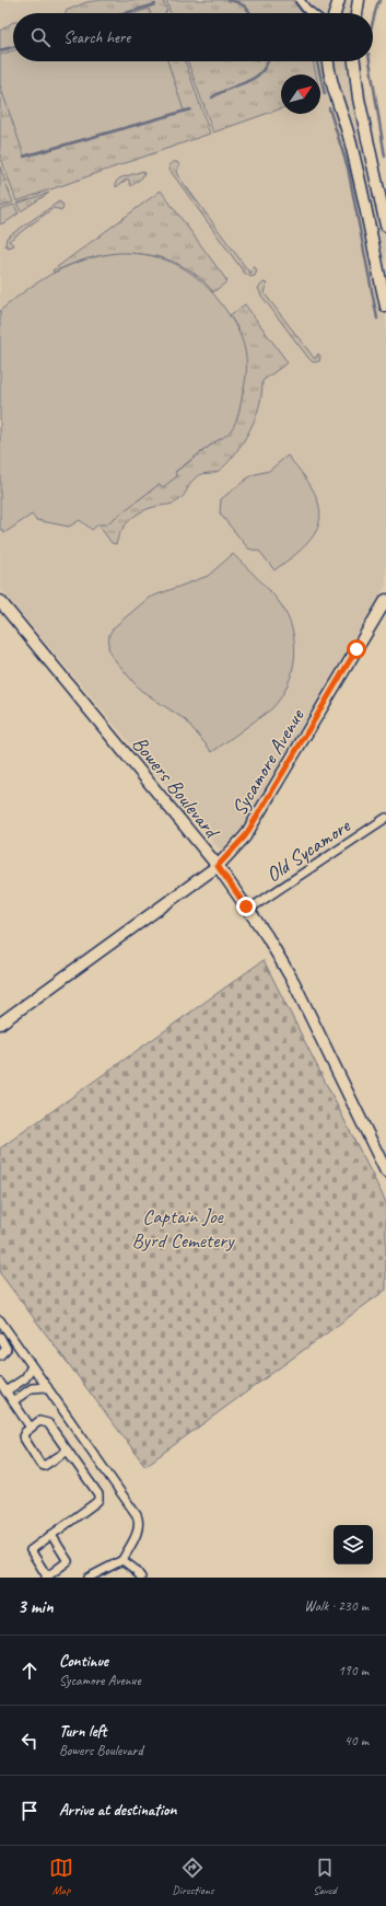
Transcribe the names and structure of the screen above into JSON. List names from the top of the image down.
{
  "streets": {
    "street": ["Sycamore Avenue", "Bowers Boulevard", "Old Sycamore"]
  },
  "crossings": [
    ["Sycamore Avenue", "Bowers Boulevard"],
    ["Bowers Boulevard", "Old Sycamore"]
  ],
  "parks": ["Captain Joe Byrd Cemetery"],
  "north": "top right",
  "page": {
    "search": "Search here",
    "heading": ["3 min", "Walk · 230 m"],
    "list": [
      ["Continue", "Sycamore Avenue", "190 m"],
      ["Turn left", "Bowers Boulevard", "40 m"],
      "Arrive at destination"
    ],
    "nav": ["Map", "Directions", "Saved"]
  }
}
